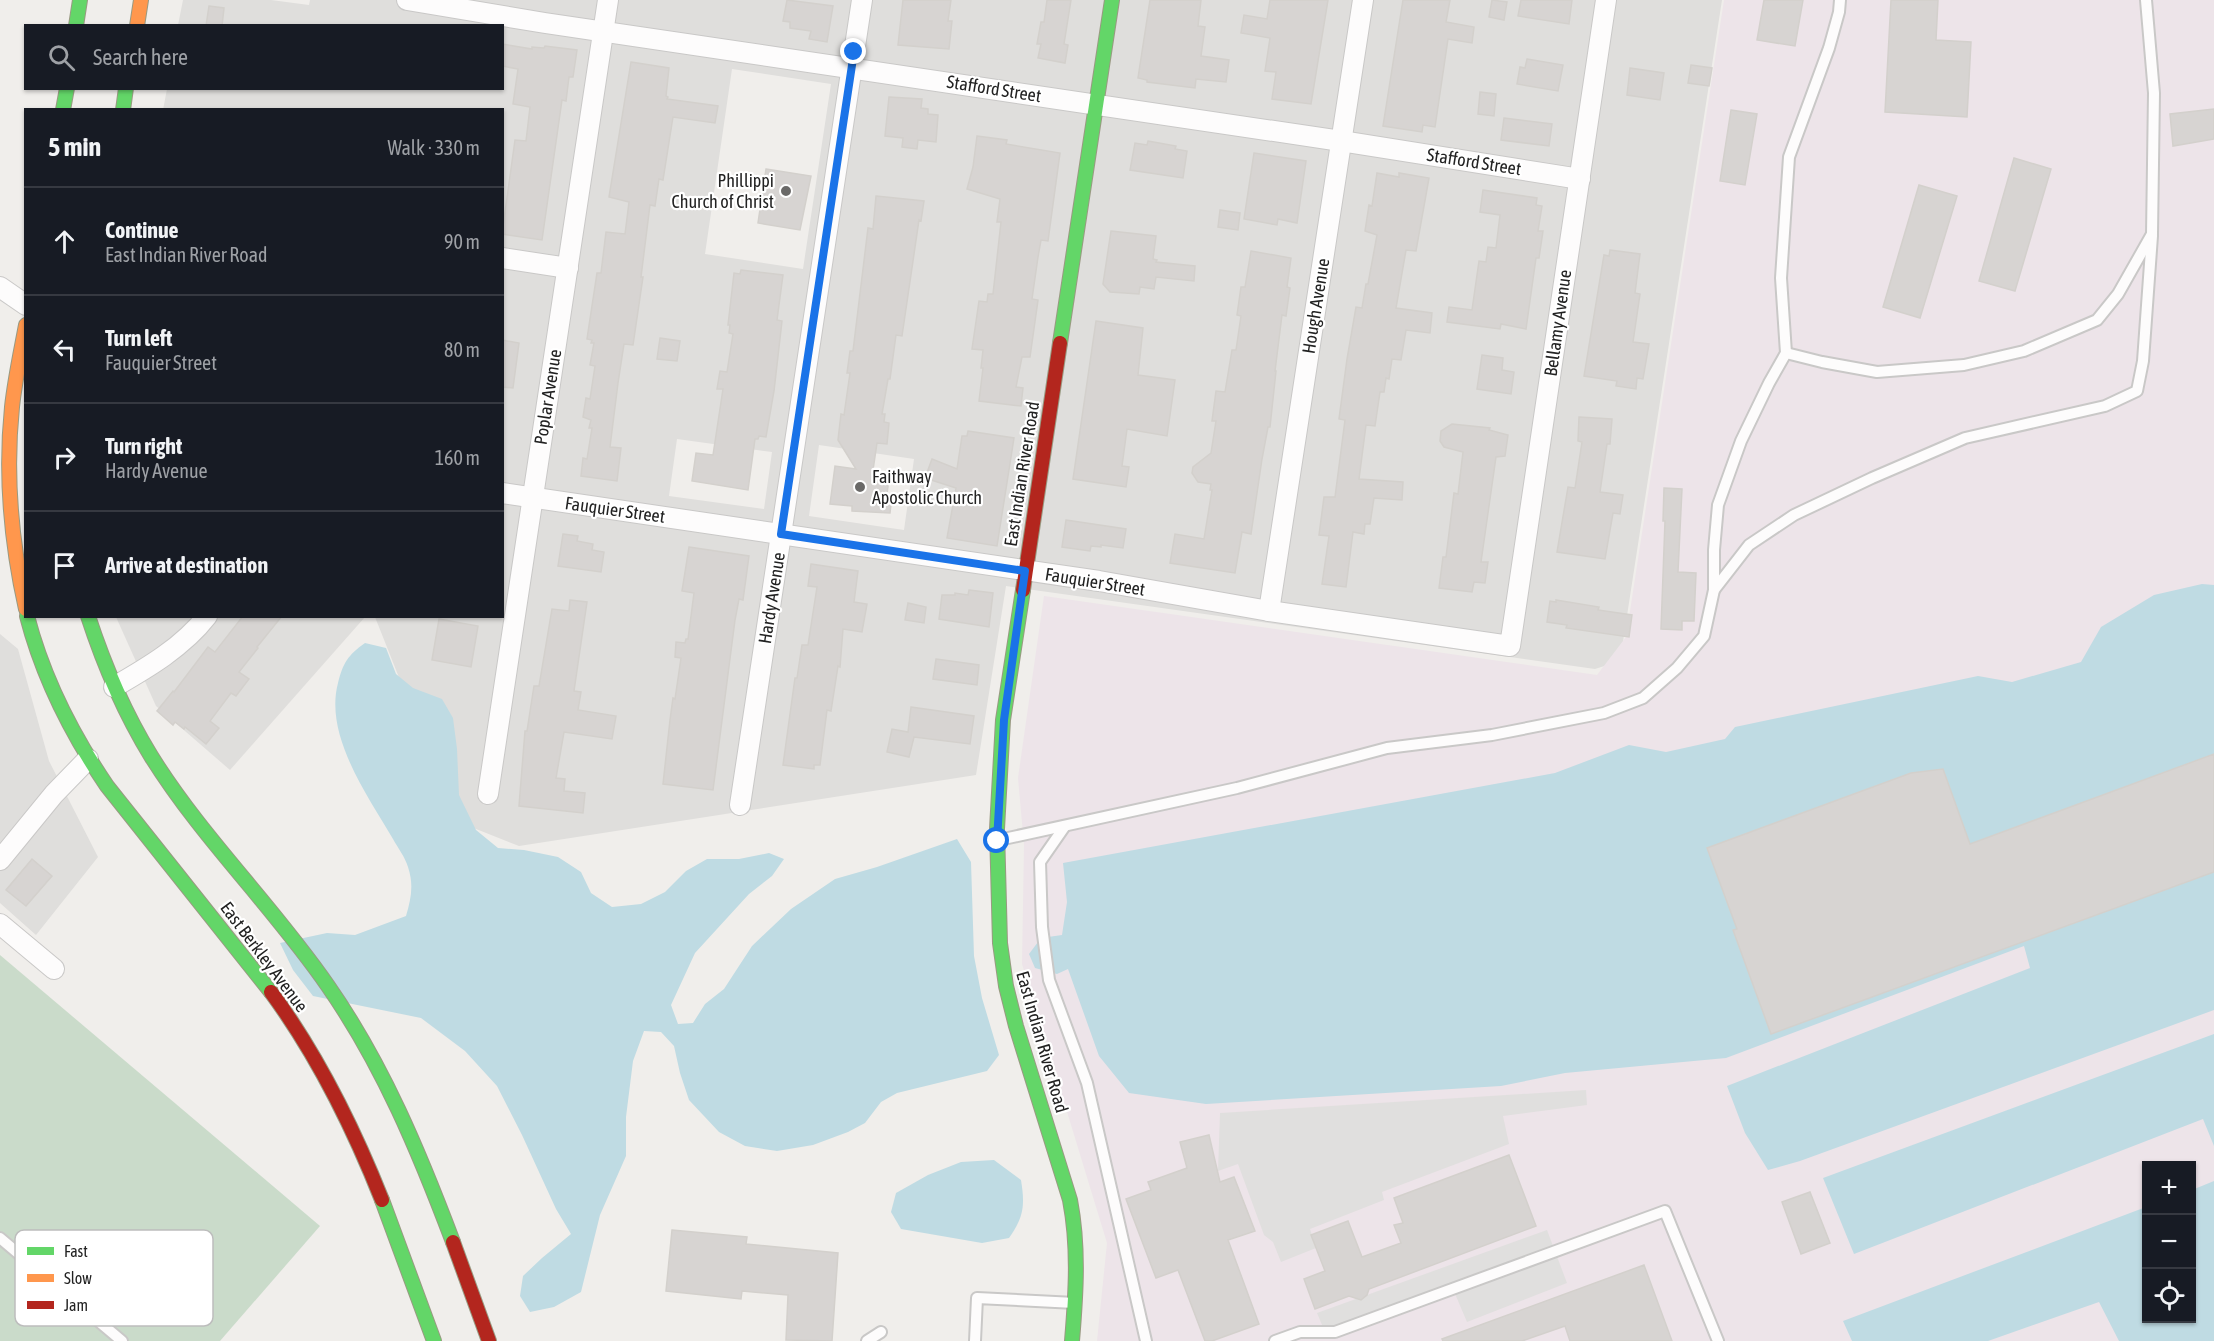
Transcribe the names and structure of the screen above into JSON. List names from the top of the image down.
{
  "streets": {
    "main road": ["East Indian River Road", "East Berkley Avenue"],
    "street": [
      "Stafford Street",
      "Hough Avenue",
      "Bellamy Avenue",
      "Poplar Avenue",
      "Fauquier Street",
      "Hardy Avenue"
    ]
  },
  "crossings": [
    ["Stafford Street", "Hough Avenue"],
    ["Stafford Street", "Bellamy Avenue"],
    ["Stafford Street", "Poplar Avenue"],
    ["Stafford Street", "East Indian River Road"],
    ["Stafford Street", "Hardy Avenue"],
    ["Hough Avenue", "Fauquier Street"],
    ["Bellamy Avenue", "Fauquier Street"],
    ["Poplar Avenue", "Fauquier Street"],
    ["East Indian River Road", "Fauquier Street"],
    ["Fauquier Street", "Hardy Avenue"]
  ],
  "places": ["Phillippi Church of Christ", "Faithway Apostolic Church"],
  "legend": ["Fast", "Slow", "Jam"],
  "page": {
    "search": "Search here",
    "heading": ["5 min", "Walk · 330 m"],
    "list": [
      ["Continue", "East Indian River Road", "90 m"],
      ["Turn left", "Fauquier Street", "80 m"],
      ["Turn right", "Hardy Avenue", "160 m"],
      "Arrive at destination"
    ],
    "map_buttons": ["+", "−"]
  }
}
